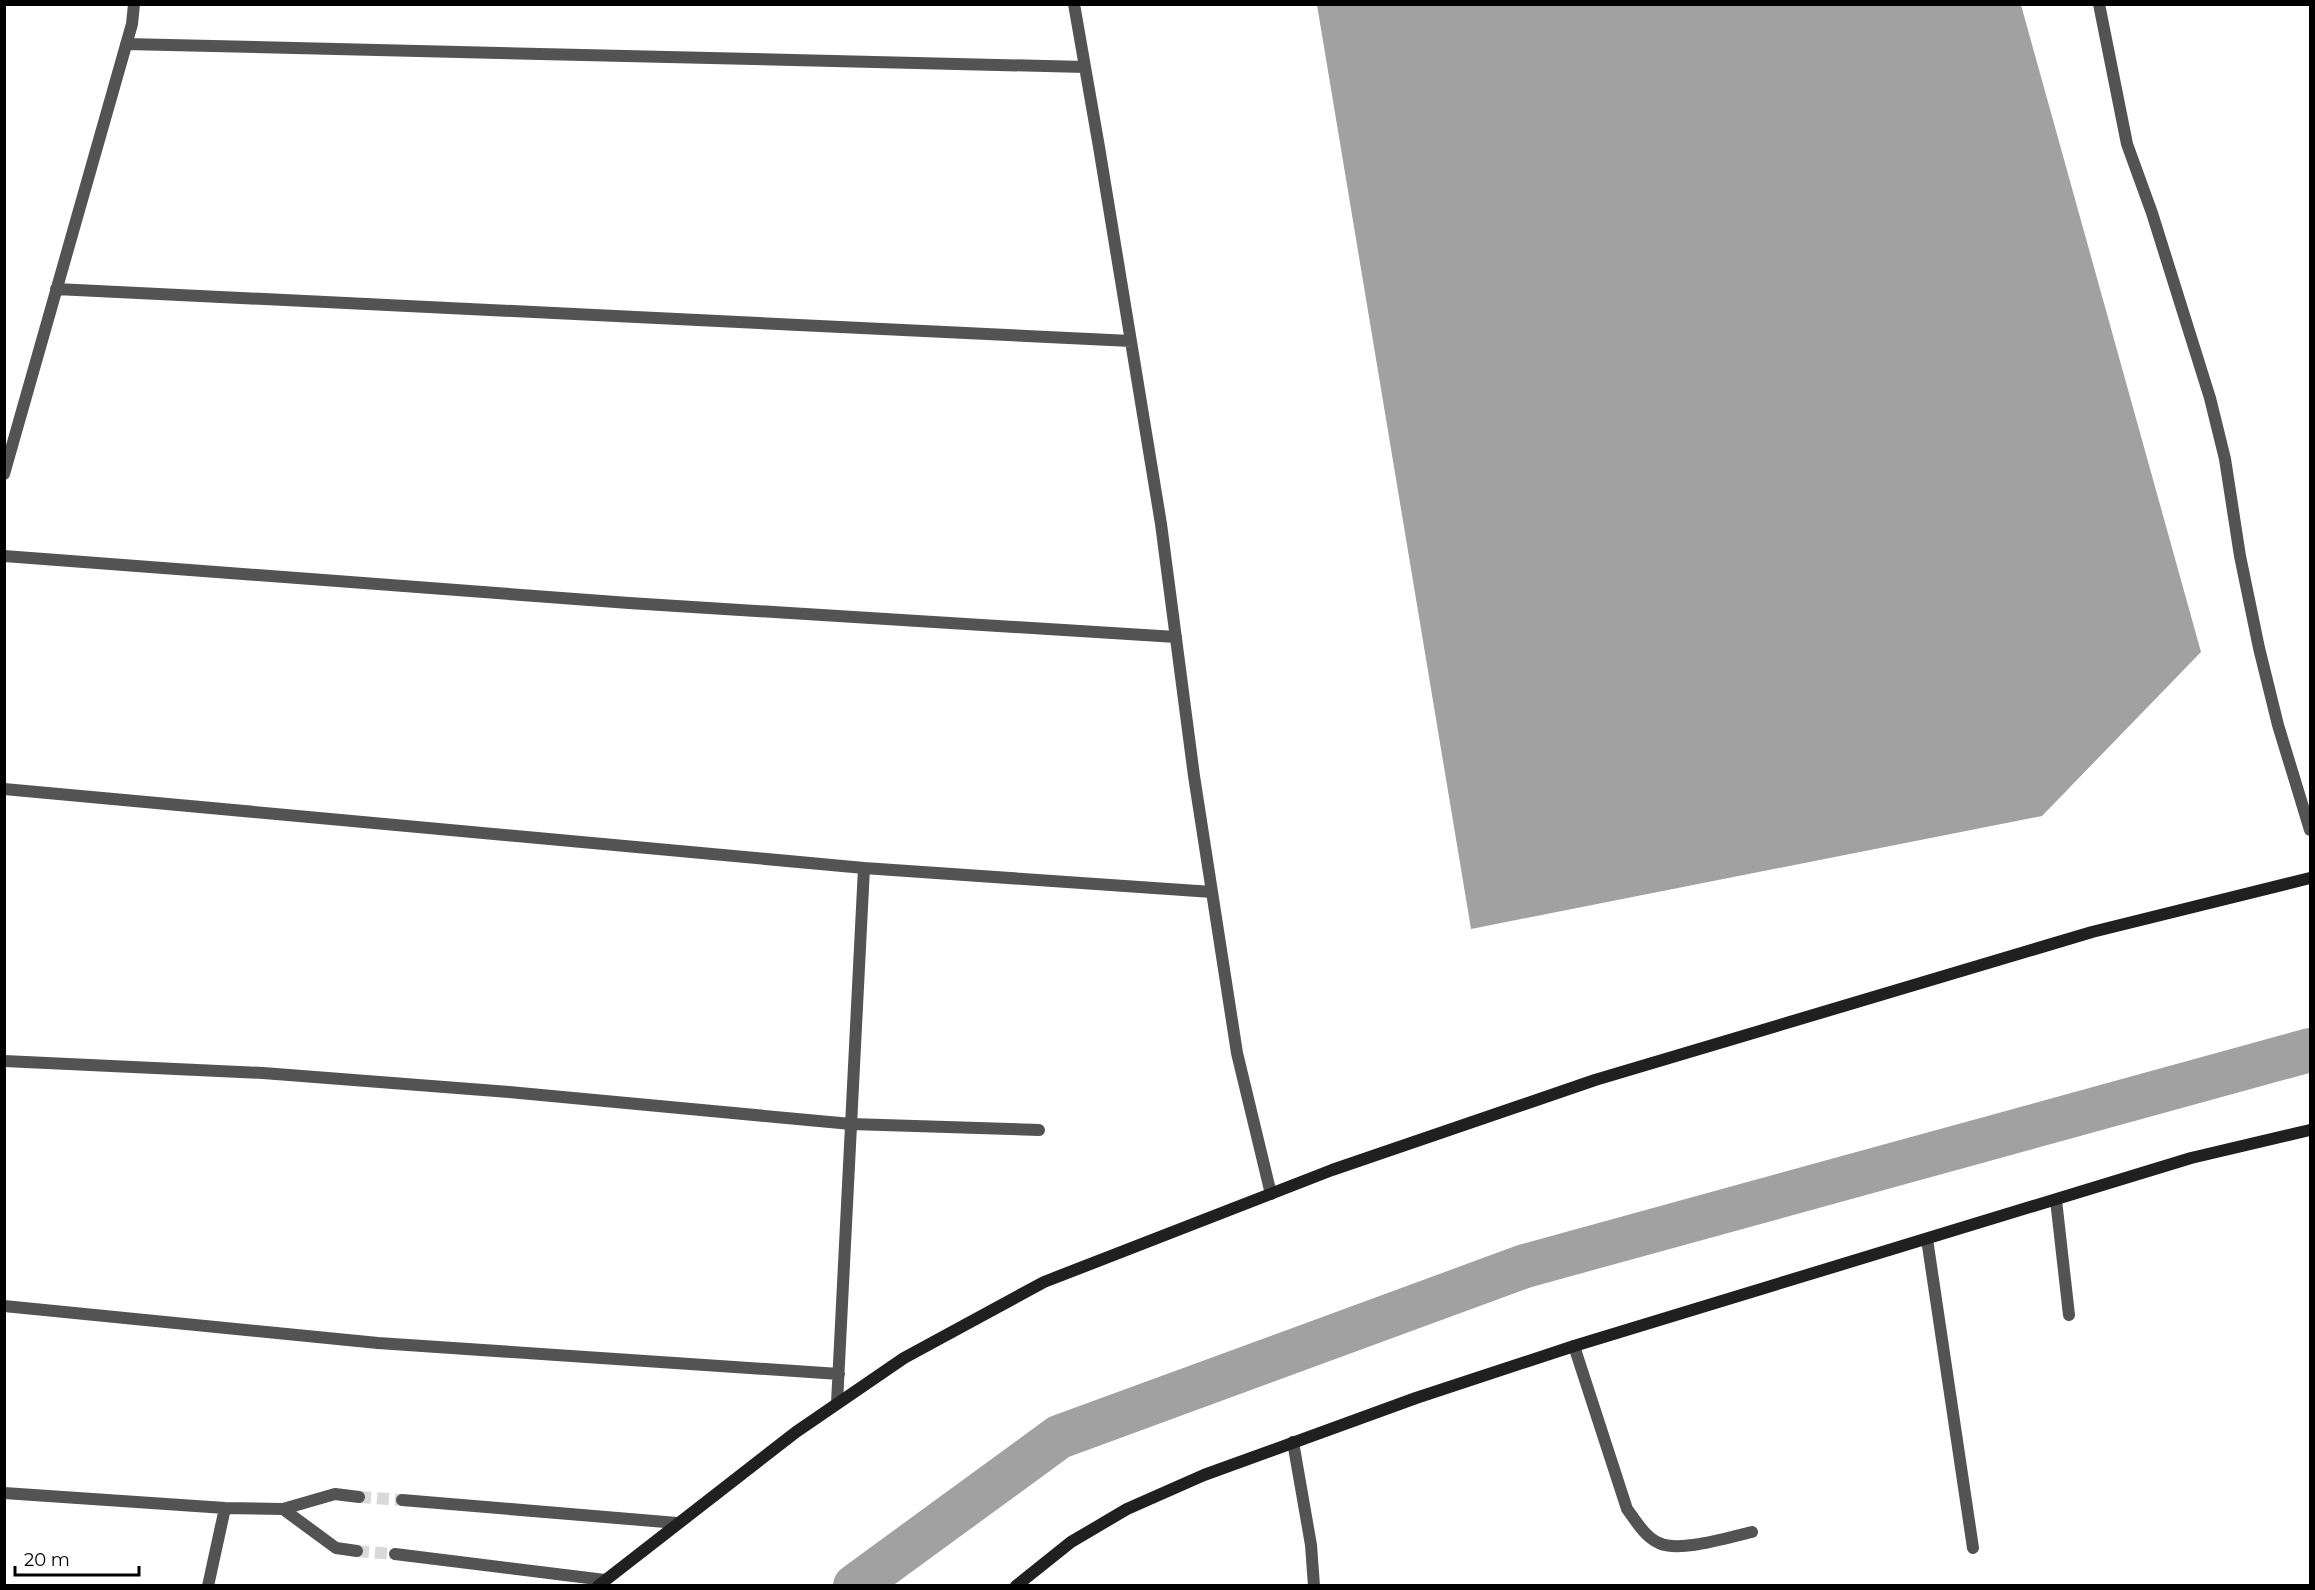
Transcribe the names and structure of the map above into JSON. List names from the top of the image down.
{
  "scale_bar": "20 m"
}
